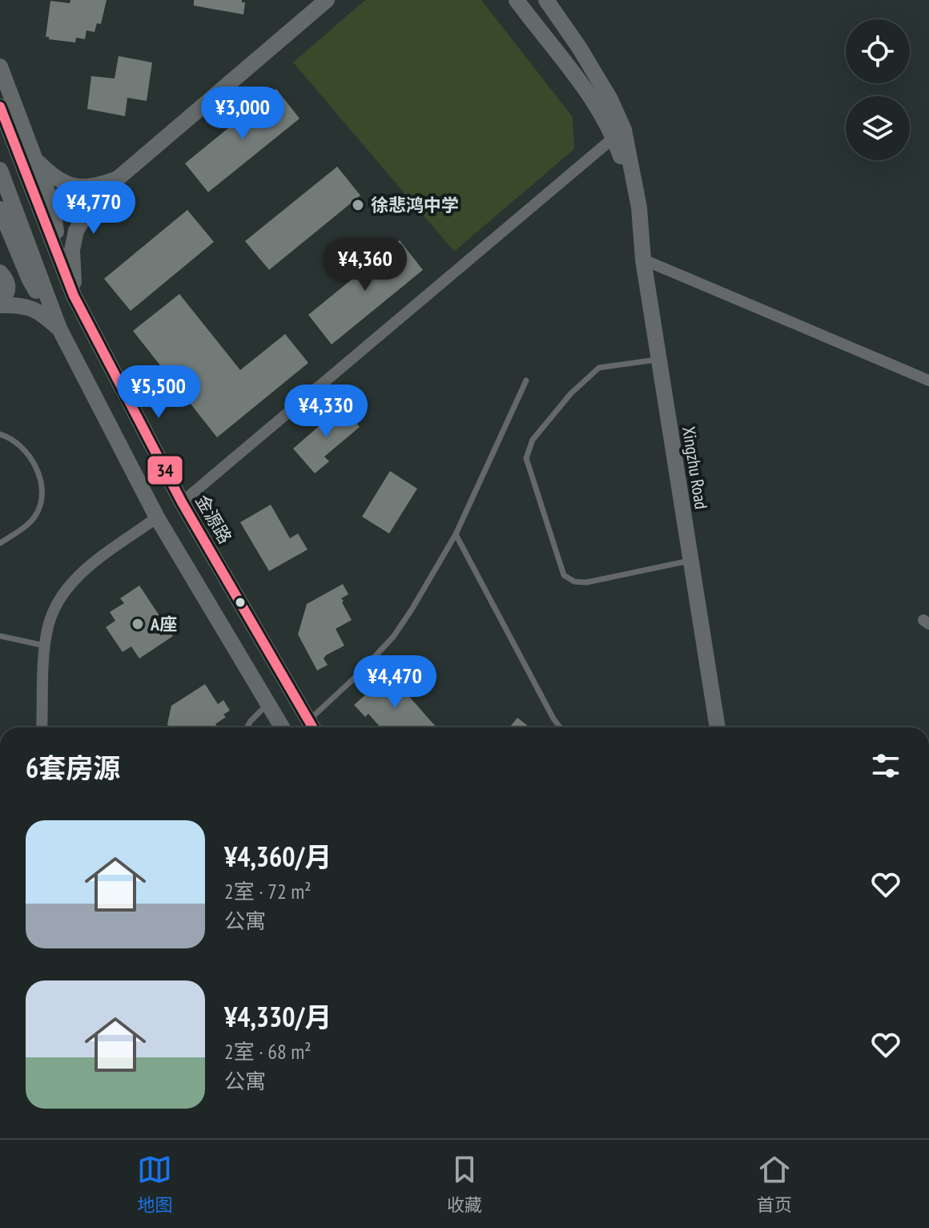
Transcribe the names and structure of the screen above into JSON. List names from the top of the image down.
{
  "streets": {
    "street": ["Xingzhu Road", "金源路"]
  },
  "places": ["徐悲鸿中学", "A座"],
  "lines": ["transit line 34"],
  "page": {
    "price": [
      "¥3,000",
      "¥4,770",
      "¥4,360",
      "¥5,500",
      "¥4,330",
      "¥4,470"
    ],
    "heading": "6套房源",
    "list": [
      {
        "name": "¥4,360/月",
        "note": "2室 · 72 m² · 公寓"
      },
      {
        "name": "¥4,330/月",
        "note": "2室 · 68 m² · 公寓"
      }
    ],
    "tabs": ["地图", "收藏", "首页"]
  }
}
